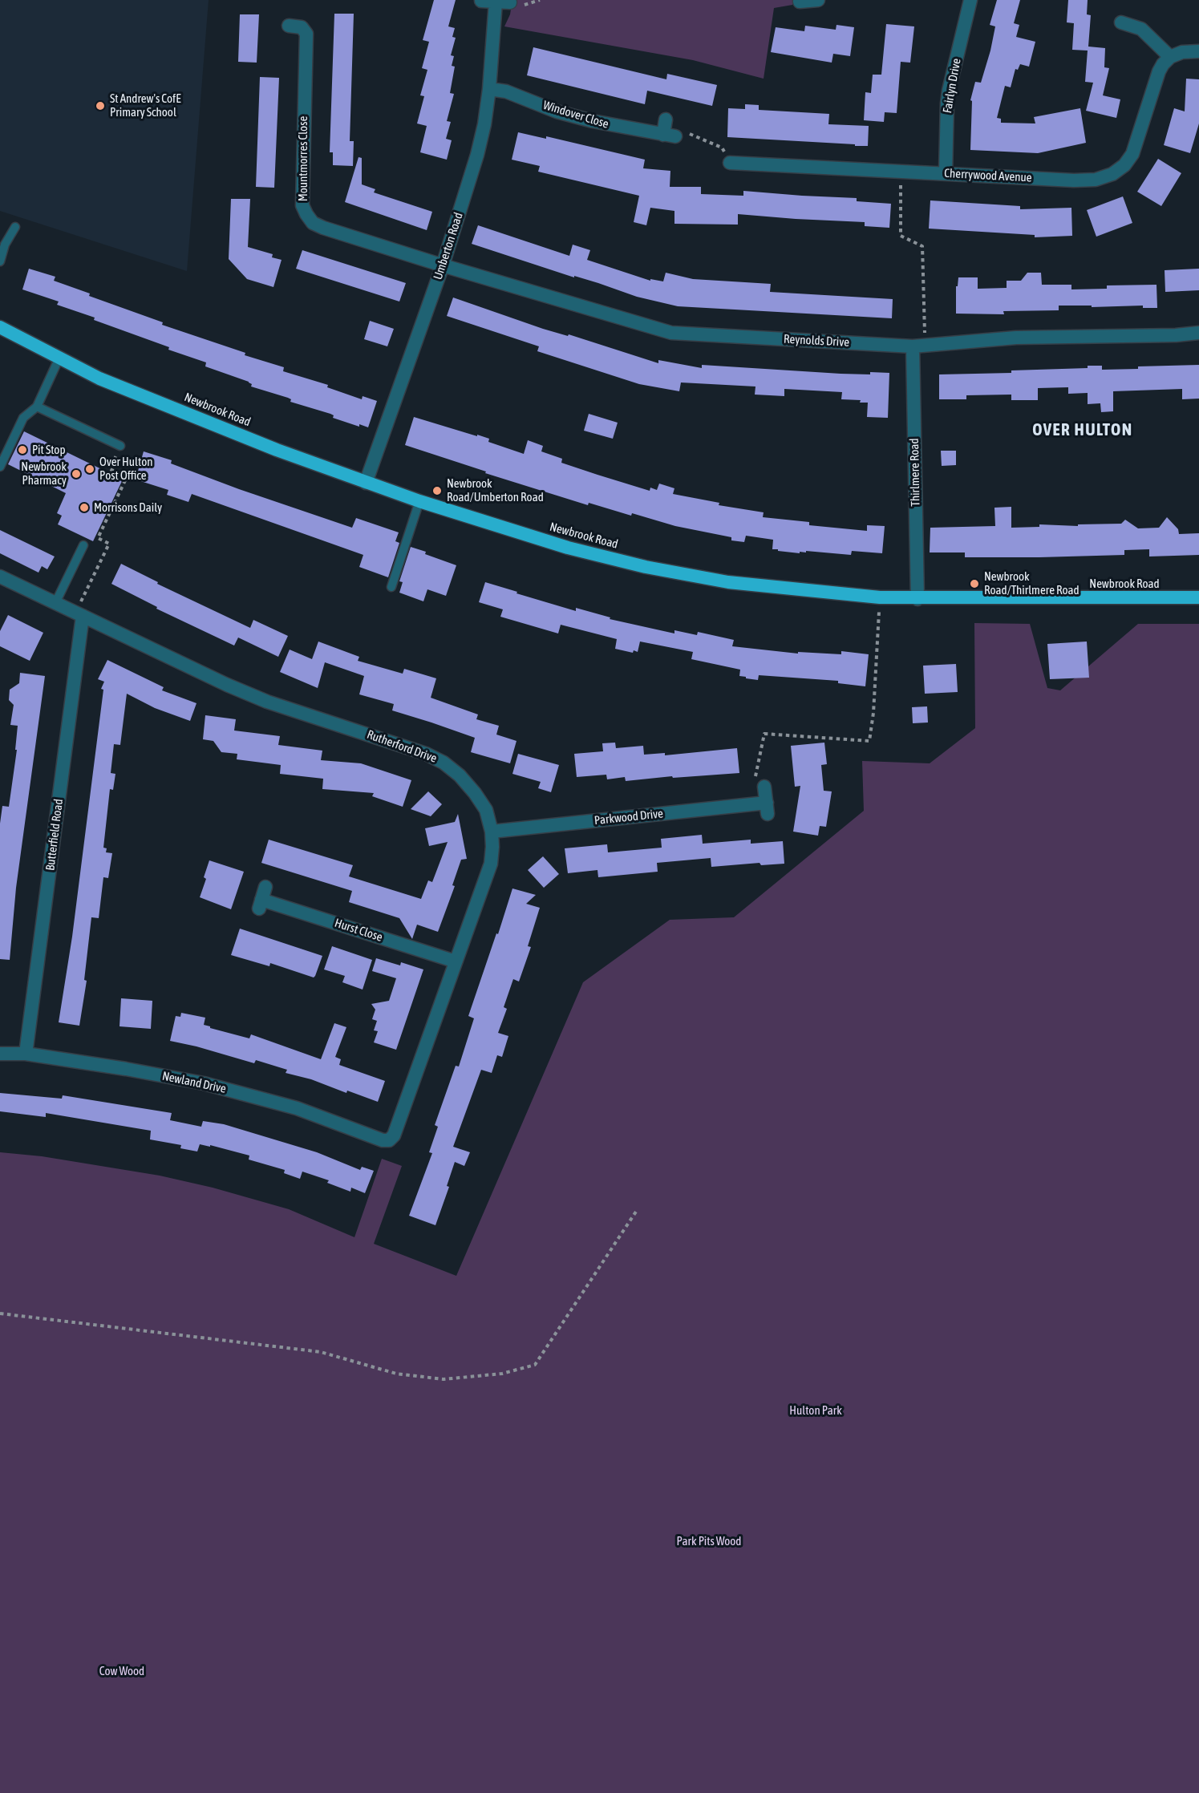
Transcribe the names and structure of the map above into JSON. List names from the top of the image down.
{
  "streets": {
    "highway": ["Newbrook Road"],
    "street": [
      "Fairlyn Drive",
      "Windover Close",
      "Mountmorres Close",
      "Cherrywood Avenue",
      "Umberton Road",
      "Reynolds Drive",
      "Thirlmere Road",
      "Rutherford Drive",
      "Parkwood Drive",
      "Butterfield Road",
      "Hurst Close",
      "Newland Drive"
    ]
  },
  "crossings": [
    ["Fairlyn Drive", "Cherrywood Avenue"],
    ["Windover Close", "Umberton Road"],
    ["Mountmorres Close", "Umberton Road"],
    ["Mountmorres Close", "Reynolds Drive"],
    ["Umberton Road", "Reynolds Drive"],
    ["Umberton Road", "Newbrook Road"],
    ["Reynolds Drive", "Thirlmere Road"],
    ["Newbrook Road", "Thirlmere Road"],
    ["Rutherford Drive", "Parkwood Drive"],
    ["Rutherford Drive", "Butterfield Road"],
    ["Rutherford Drive", "Hurst Close"],
    ["Rutherford Drive", "Newland Drive"],
    ["Butterfield Road", "Newland Drive"]
  ],
  "districts": ["OVER HULTON"],
  "parks": ["Hulton Park", "Park Pits Wood", "Cow Wood"],
  "places": [
    "St Andrew's CofE Primary School",
    "Pit Stop",
    "Over Hulton Post Office",
    "Newbrook Pharmacy",
    "Newbrook Road/Umberton Road",
    "Morrisons Daily",
    "Newbrook Road/Thirlmere Road"
  ]
}
